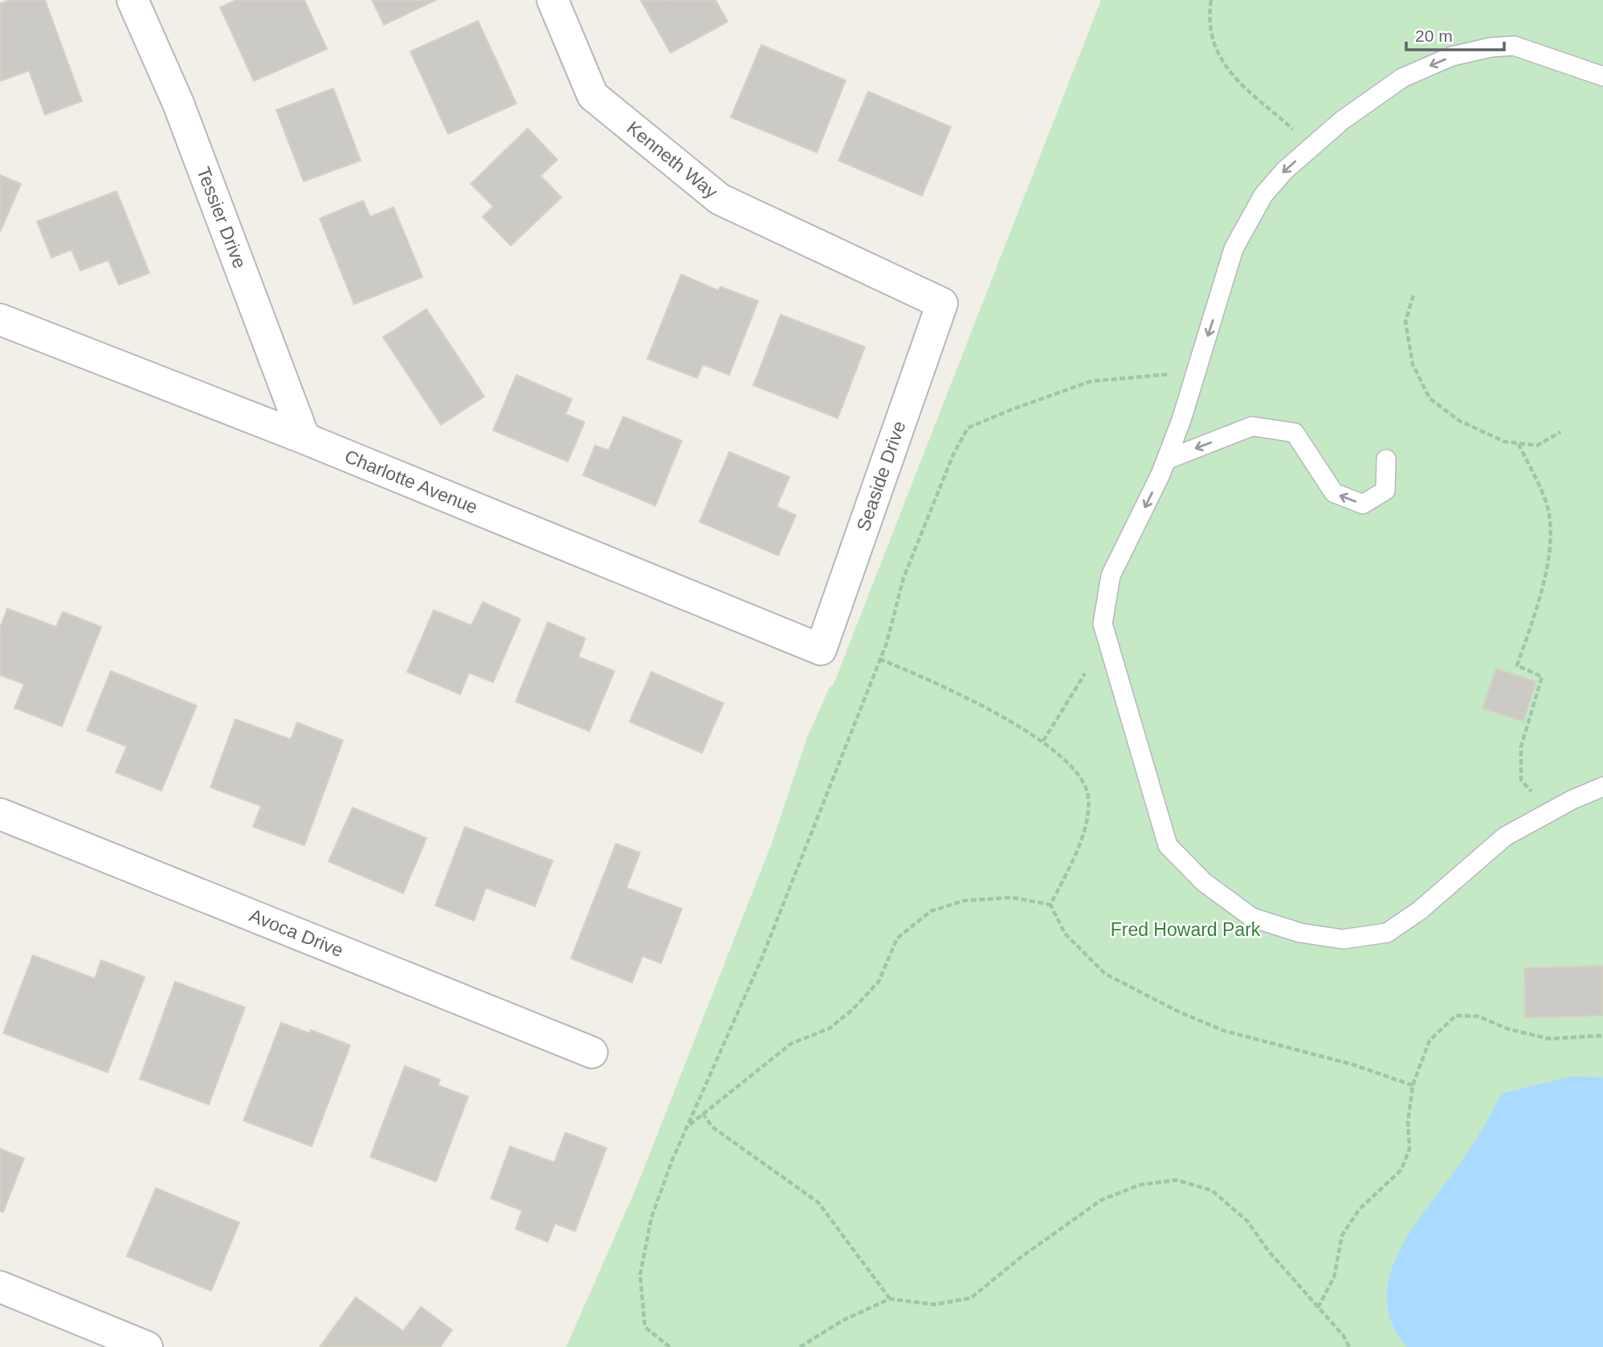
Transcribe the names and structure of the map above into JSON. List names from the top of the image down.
{
  "streets": {
    "street": [
      "Kenneth Way",
      "Tessier Drive",
      "Seaside Drive",
      "Charlotte Avenue",
      "Avoca Drive"
    ]
  },
  "crossings": [
    ["Kenneth Way", "Seaside Drive"],
    ["Tessier Drive", "Charlotte Avenue"],
    ["Seaside Drive", "Charlotte Avenue"]
  ],
  "parks": ["Fred Howard Park"],
  "scale_bar": "20 m"
}
